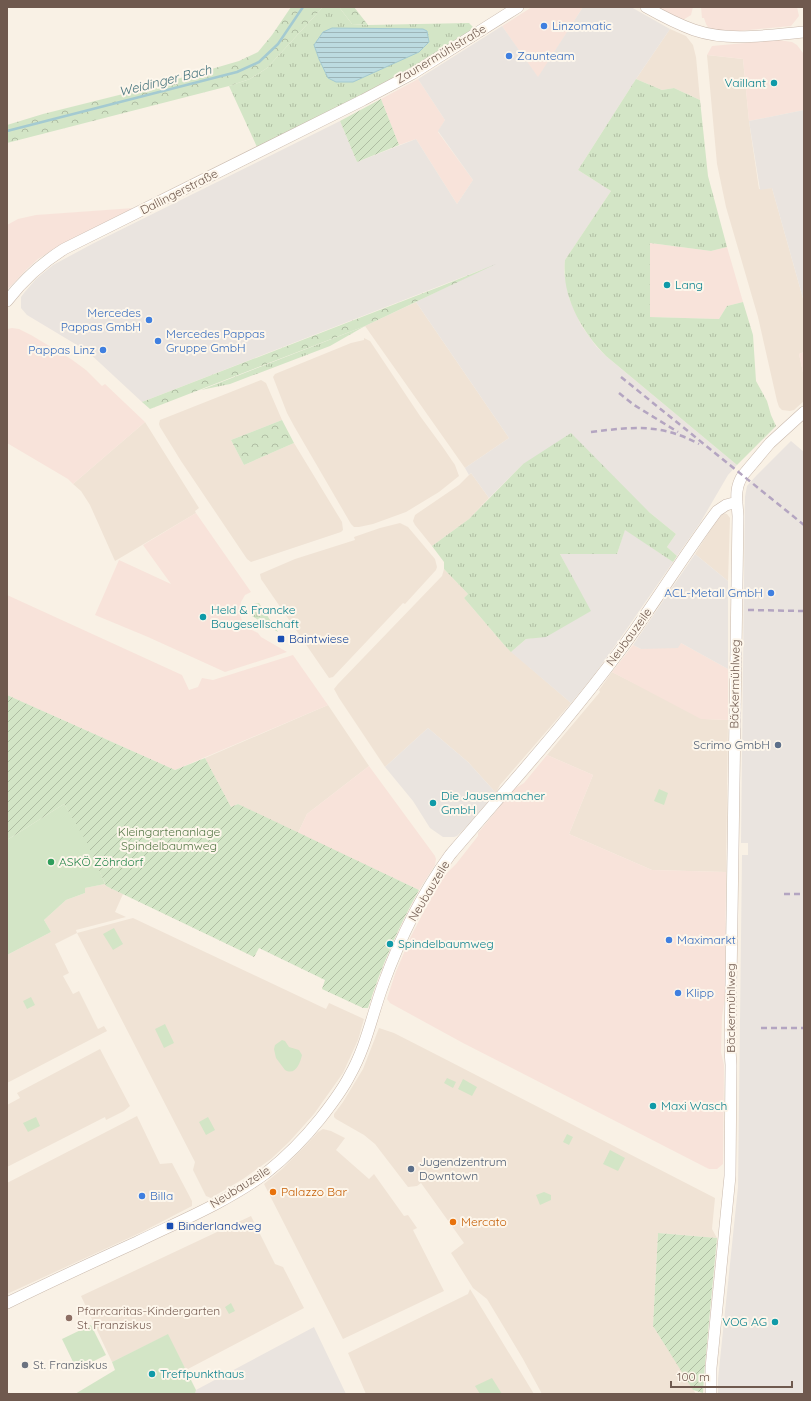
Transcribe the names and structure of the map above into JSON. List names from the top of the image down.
{
  "streets": {
    "street": [
      "Zaunermühlstraße",
      "Dallingerstraße",
      "Neubauzeile",
      "Bäckermühlweg"
    ]
  },
  "crossings": [
    ["Zaunermühlstraße", "Dallingerstraße"],
    ["Neubauzeile", "Bäckermühlweg"]
  ],
  "water": ["Weidinger Bach"],
  "parks": ["Kleingartenanlage Spindelbaumweg"],
  "places": {
    "other": [
      "Linzomatic",
      "Zaunteam",
      "Vaillant",
      "Lang",
      "Mercedes Pappas GmbH",
      "Mercedes Pappas Gruppe GmbH",
      "Pappas Linz",
      "ACL-Metall GmbH",
      "Held & Francke Baugesellschaft",
      "Scrimo GmbH",
      "Die Jausenmacher GmbH",
      "ASKÖ Zöhrdorf",
      "Maximarkt",
      "Spindelbaumweg",
      "Klipp",
      "Maxi Wasch",
      "Jugendzentrum Downtown",
      "Palazzo Bar",
      "Billa",
      "Mercato",
      "Pfarrcaritas-Kindergarten St. Franziskus",
      "VOG AG",
      "St. Franziskus",
      "Treffpunkthaus"
    ],
    "transit": ["Baintwiese", "Binderlandweg"]
  },
  "scale_bar": "100 m"
}
